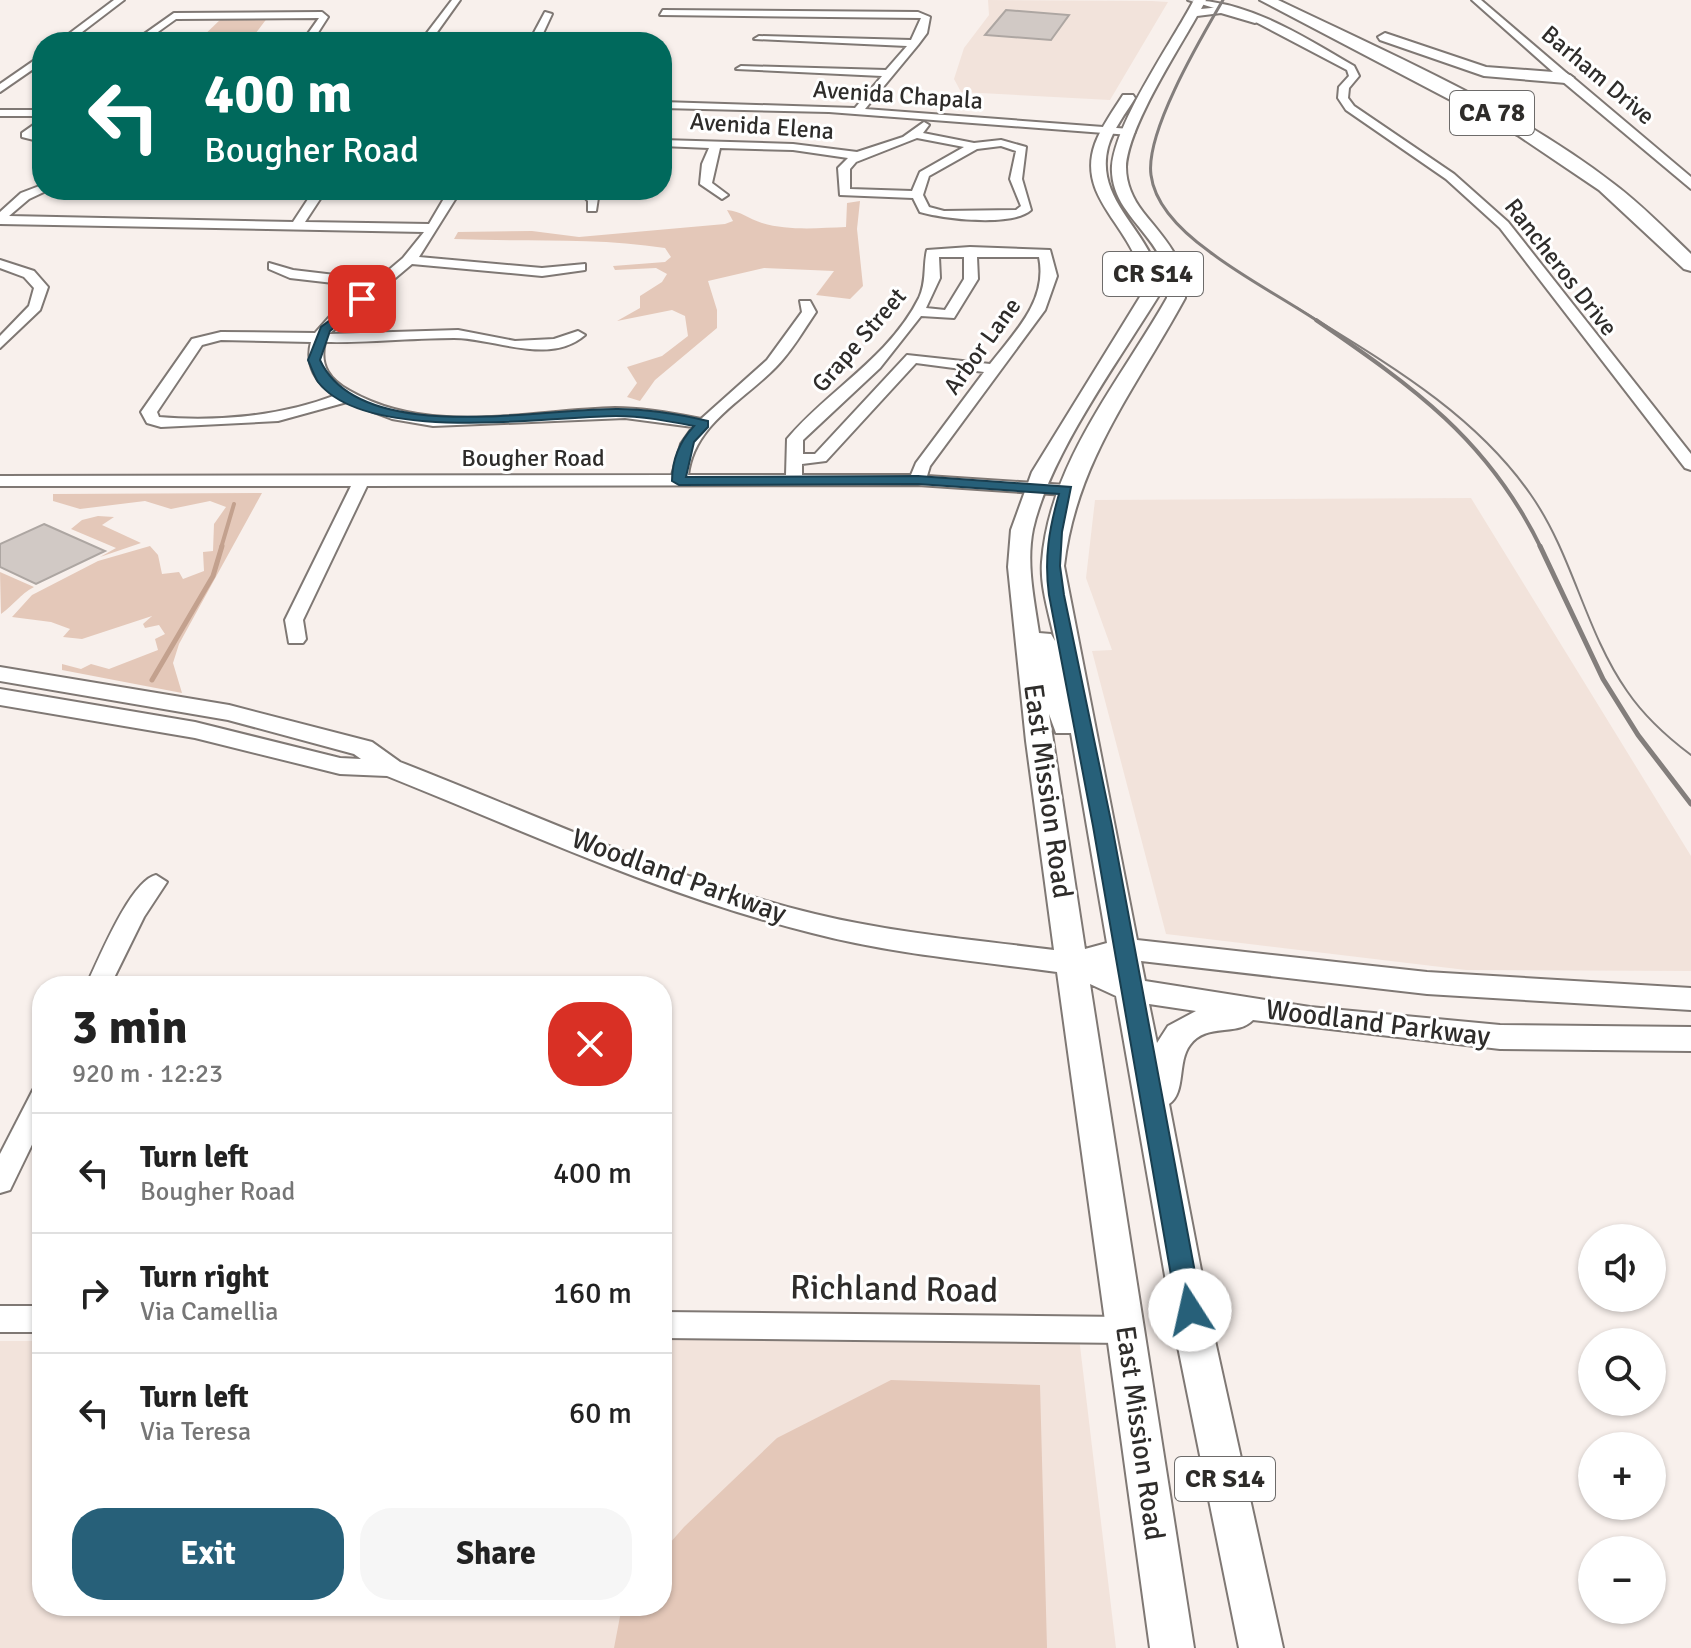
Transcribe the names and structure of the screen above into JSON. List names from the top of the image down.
{
  "streets": {
    "highway": ["CA 78"],
    "main road": [
      "Barham Drive",
      "CR S14",
      "East Mission Road",
      "Woodland Parkway"
    ],
    "street": [
      "Avenida Chapala",
      "Avenida Elena",
      "Rancheros Drive",
      "Grape Street",
      "Arbor Lane",
      "Bougher Road",
      "Richland Road"
    ]
  },
  "crossings": [
    ["Avenida Chapala", "East Mission Road"],
    ["Grape Street", "Arbor Lane"],
    ["Grape Street", "Bougher Road"],
    ["Arbor Lane", "Bougher Road"],
    ["Bougher Road", "East Mission Road"],
    ["East Mission Road", "Woodland Parkway"],
    ["East Mission Road", "Richland Road"]
  ],
  "page": {
    "turn": ["400 m", "Bougher Road"],
    "heading": ["3 min", "920 m · 12:23"],
    "list": [
      {
        "name": "Turn left",
        "note": "Bougher Road",
        "value": "400 m"
      },
      {
        "name": "Turn right",
        "note": "Via Camellia",
        "value": "160 m"
      },
      {
        "name": "Turn left",
        "note": "Via Teresa",
        "value": "60 m"
      }
    ],
    "map_buttons": ["+", "−"],
    "buttons": ["Exit", "Share"]
  }
}
